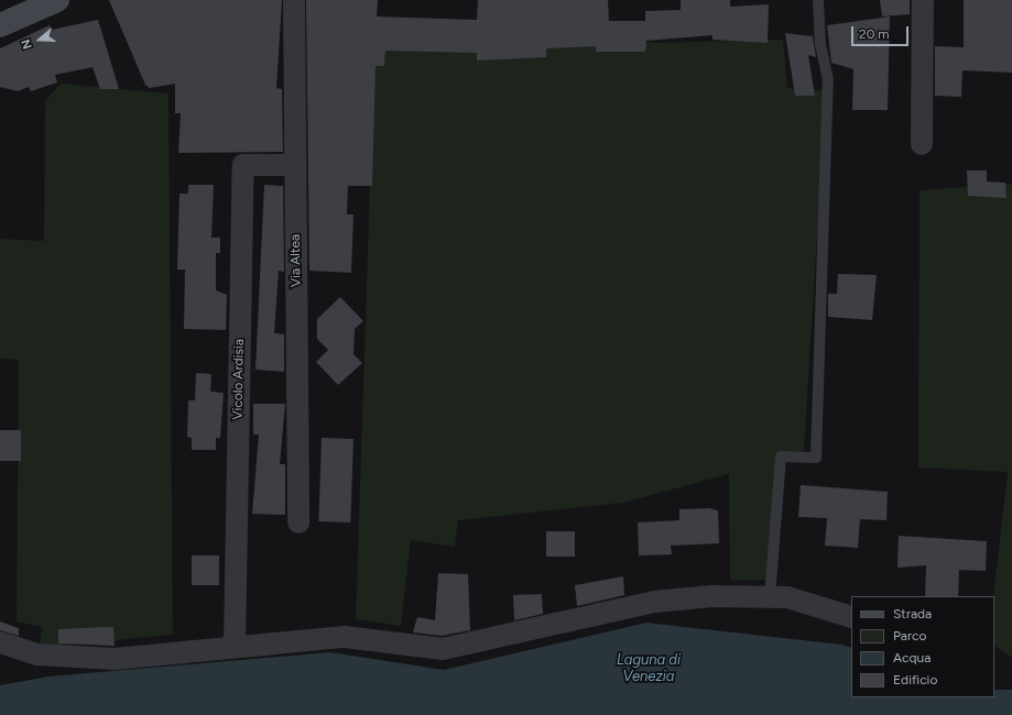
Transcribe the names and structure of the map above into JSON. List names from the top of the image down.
{
  "streets": {
    "street": ["Via Altea", "Vicolo Ardisia"]
  },
  "crossings": [
    ["Via Altea", "Vicolo Ardisia"]
  ],
  "water": ["Laguna di Venezia"],
  "legend": [
    "Strada",
    "Parco",
    "Acqua",
    "Edificio"
  ],
  "scale_bar": "20 m",
  "north": "left"
}
